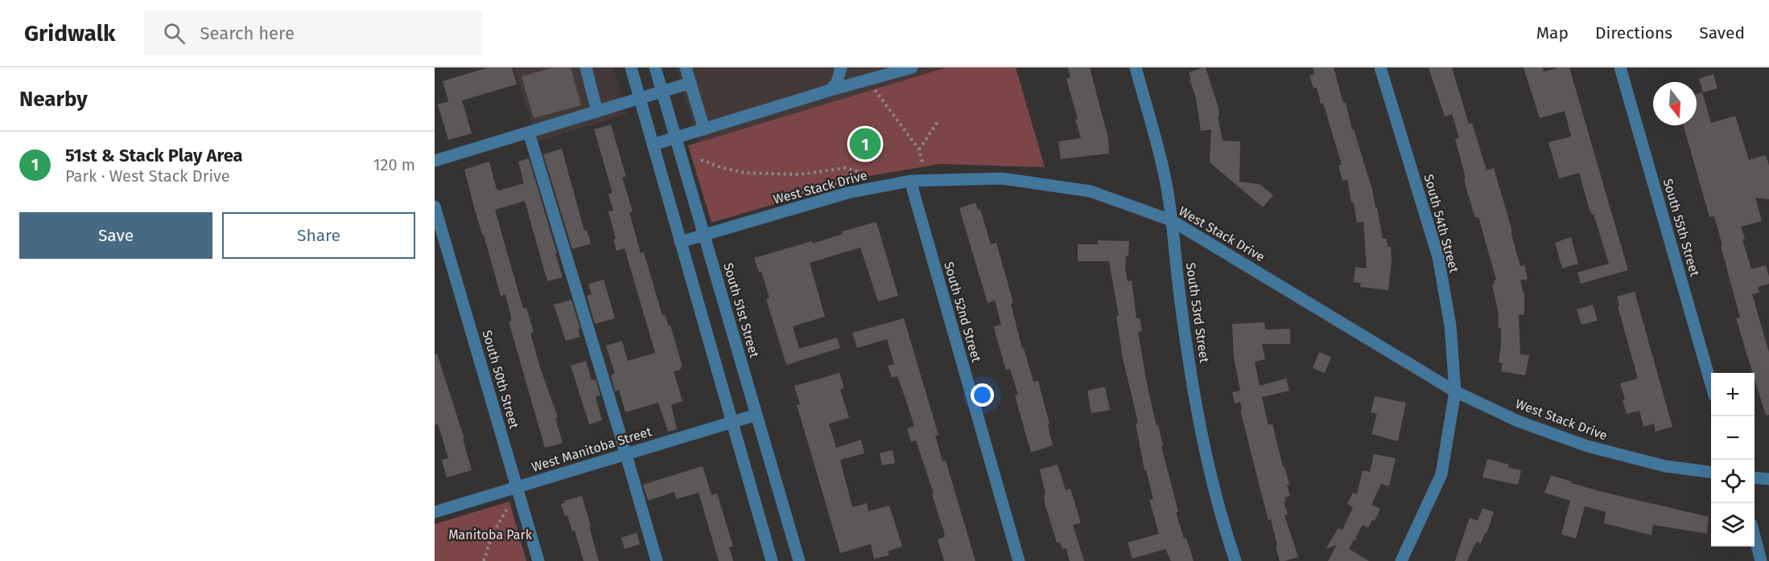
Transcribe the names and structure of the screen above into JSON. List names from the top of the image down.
{
  "streets": {
    "street": [
      "West Stack Drive",
      "South 54th Street",
      "South 55th Street",
      "South 51st Street",
      "South 52nd Street",
      "South 53rd Street",
      "South 50th Street",
      "West Manitoba Street"
    ]
  },
  "crossings": [
    ["West Stack Drive", "South 54th Street"],
    ["West Stack Drive", "South 51st Street"],
    ["West Stack Drive", "South 52nd Street"],
    ["West Stack Drive", "South 53rd Street"],
    ["South 51st Street", "West Manitoba Street"],
    ["South 50th Street", "West Manitoba Street"]
  ],
  "parks": ["Manitoba Park"],
  "north": "bottom",
  "page": {
    "header": "Gridwalk",
    "search": "Search here",
    "nav": ["Map", "Directions", "Saved"],
    "heading": "Nearby",
    "pins": "1",
    "list": [
      {
        "mark": "1",
        "name": "51st & Stack Play Area",
        "note": "Park · West Stack Drive",
        "value": "120 m"
      }
    ],
    "buttons": ["Save", "Share"],
    "map_buttons": ["+", "−"]
  }
}
